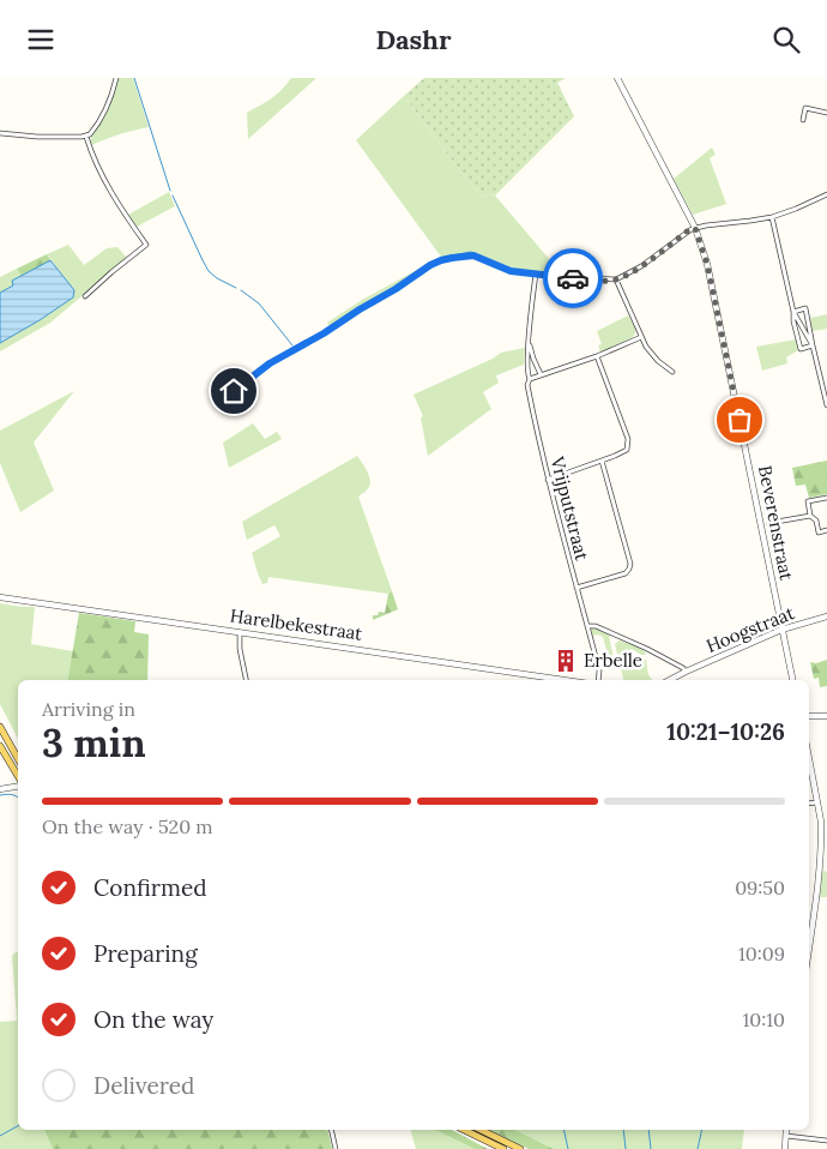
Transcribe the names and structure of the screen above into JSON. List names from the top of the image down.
{
  "streets": {
    "street": [
      "Vrijputstraat",
      "Beverenstraat",
      "Harelbekestraat",
      "Hoogstraat"
    ]
  },
  "crossings": [
    ["Beverenstraat", "Hoogstraat"]
  ],
  "places": {
    "building": ["Erbelle"]
  },
  "page": {
    "header": "Dashr",
    "heading": ["3 min", "Arriving in", "10:21–10:26"],
    "bar": "On the way · 520 m",
    "list": [
      ["Confirmed", "09:50"],
      ["Preparing", "10:09"],
      ["On the way", "10:10"],
      "Delivered"
    ]
  }
}
